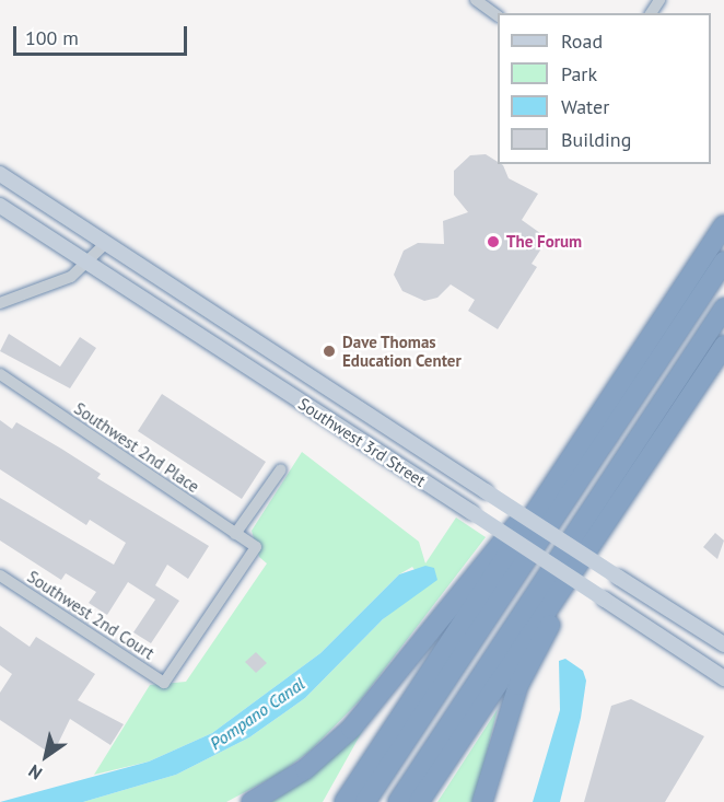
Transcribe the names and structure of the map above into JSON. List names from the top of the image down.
{
  "streets": {
    "street": ["Southwest 3rd Street", "Southwest 2nd Place", "Southwest 2nd Court"]
  },
  "crossings": [
    ["Southwest 2nd Place", "Southwest 2nd Court"]
  ],
  "water": ["Pompano Canal"],
  "places": ["The Forum", "Dave Thomas Education Center"],
  "legend": [
    "Road",
    "Park",
    "Water",
    "Building"
  ],
  "scale_bar": "100 m",
  "north": "bottom left"
}
